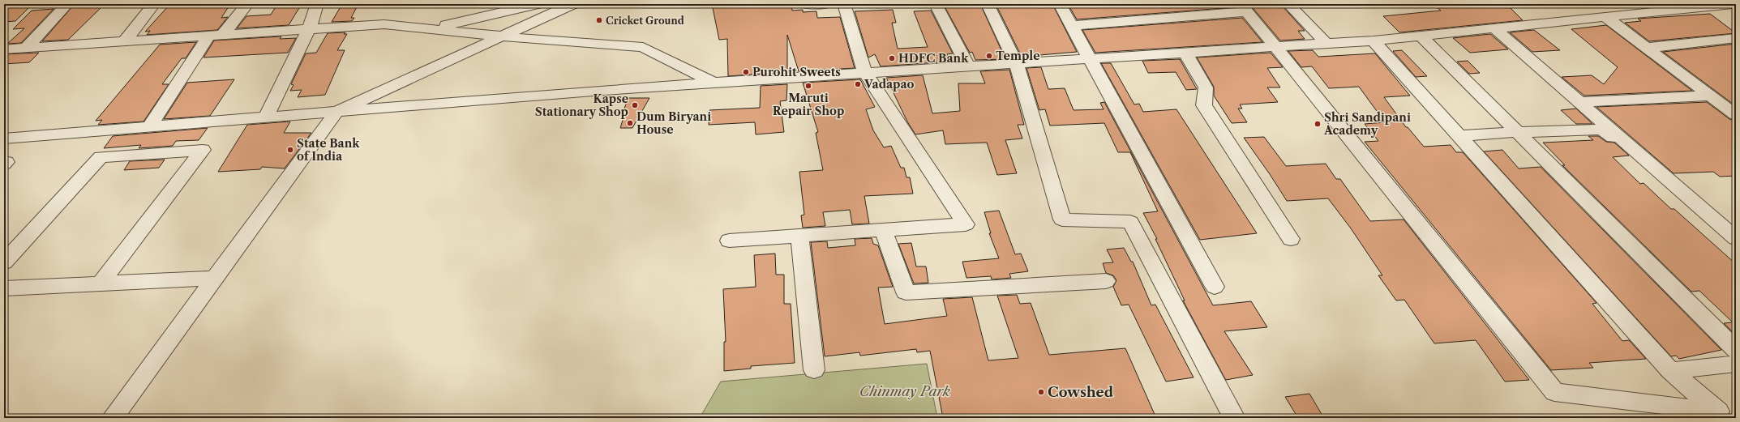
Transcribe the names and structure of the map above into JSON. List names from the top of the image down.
{
  "parks": ["Chinmay Park"],
  "places": [
    "Cricket Ground",
    "Temple",
    "HDFC Bank",
    "Purohit Sweets",
    "Vadapao",
    "Maruti Repair Shop",
    "Kapse Stationary Shop",
    "Dum Biryani House",
    "Shri Sandipani Academy",
    "State Bank of India",
    "Cowshed"
  ]
}
